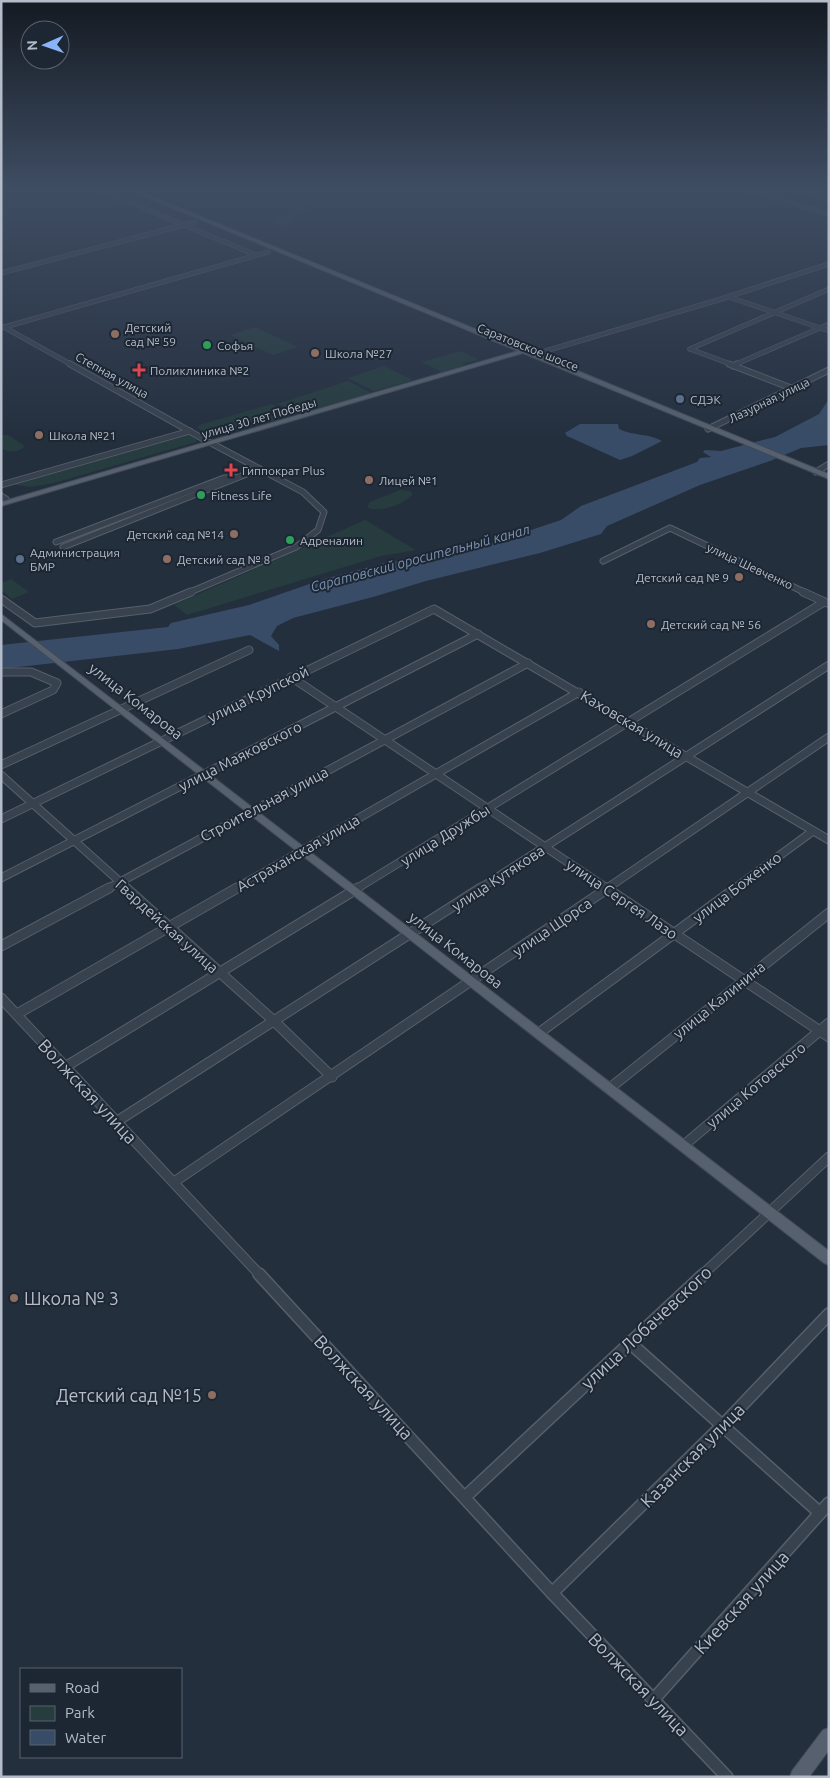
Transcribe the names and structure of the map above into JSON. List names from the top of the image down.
{
  "streets": {
    "main road": ["Саратовское шоссе", "улица 30 лет Победы", "улица Комарова"],
    "street": [
      "Степная улица",
      "Лазурная улица",
      "улица Шевченко",
      "улица Крупской",
      "Каховская улица",
      "улица Маяковского",
      "Строительная улица",
      "улица Дружбы",
      "Астраханская улица",
      "улица Кутякова",
      "улица Боженко",
      "улица Сергея Лазо",
      "Гвардейская улица",
      "улица Щорса",
      "улица Калинина",
      "улица Котовского",
      "Волжская улица",
      "улица Лобачевского",
      "Казанская улица",
      "Киевская улица"
    ]
  },
  "crossings": [
    ["Саратовское шоссе", "Лазурная улица"],
    ["Саратовское шоссе", "улица 30 лет Победы"],
    ["Степная улица", "улица 30 лет Победы"],
    ["улица Шевченко", "улица Дружбы"],
    ["улица Крупской", "улица Комарова"],
    ["улица Крупской", "Каховская улица"],
    ["улица Крупской", "улица Сергея Лазо"],
    ["улица Крупской", "Гвардейская улица"],
    ["улица Комарова", "улица Маяковского"],
    ["улица Комарова", "Строительная улица"],
    ["улица Комарова", "улица Дружбы"],
    ["улица Комарова", "Астраханская улица"],
    ["улица Комарова", "улица Кутякова"],
    ["улица Комарова", "улица Боженко"],
    ["улица Комарова", "улица Щорса"],
    ["улица Комарова", "улица Калинина"],
    ["улица Комарова", "улица Котовского"],
    ["улица Комарова", "улица Лобачевского"],
    ["Каховская улица", "улица Маяковского"],
    ["Каховская улица", "Строительная улица"],
    ["Каховская улица", "улица Дружбы"],
    ["Каховская улица", "Астраханская улица"],
    ["Каховская улица", "улица Кутякова"],
    ["Каховская улица", "улица Боженко"],
    ["Каховская улица", "улица Щорса"],
    ["улица Маяковского", "улица Сергея Лазо"],
    ["улица Маяковского", "Гвардейская улица"],
    ["Строительная улица", "улица Сергея Лазо"],
    ["Строительная улица", "Гвардейская улица"],
    ["улица Дружбы", "улица Сергея Лазо"],
    ["улица Дружбы", "Гвардейская улица"],
    ["улица Дружбы", "Волжская улица"],
    ["Астраханская улица", "улица Сергея Лазо"],
    ["Астраханская улица", "Гвардейская улица"],
    ["Астраханская улица", "Волжская улица"],
    ["улица Кутякова", "улица Сергея Лазо"],
    ["улица Кутякова", "Гвардейская улица"],
    ["улица Кутякова", "Волжская улица"],
    ["улица Боженко", "улица Сергея Лазо"],
    ["улица Сергея Лазо", "улица Щорса"],
    ["улица Сергея Лазо", "улица Калинина"],
    ["улица Сергея Лазо", "улица Котовского"],
    ["Гвардейская улица", "улица Щорса"],
    ["улица Щорса", "Волжская улица"],
    ["Волжская улица", "улица Лобачевского"],
    ["Волжская улица", "Казанская улица"],
    ["Волжская улица", "Киевская улица"]
  ],
  "water": ["Саратовский оросительный канал"],
  "places": {
    "other": [
      "Детский сад № 59",
      "Софья",
      "Школа №27",
      "СДЭК",
      "Школа №21",
      "Лицей №1",
      "Fitness Life",
      "Детский сад №14",
      "Адреналин",
      "Администрация БМР",
      "Детский сад № 8",
      "Детский сад № 9",
      "Детский сад № 56",
      "Школа № 3",
      "Детский сад №15"
    ],
    "health": ["Поликлиника №2", "Гиппократ Plus"]
  },
  "legend": ["Road", "Park", "Water"],
  "north": "left"
}
